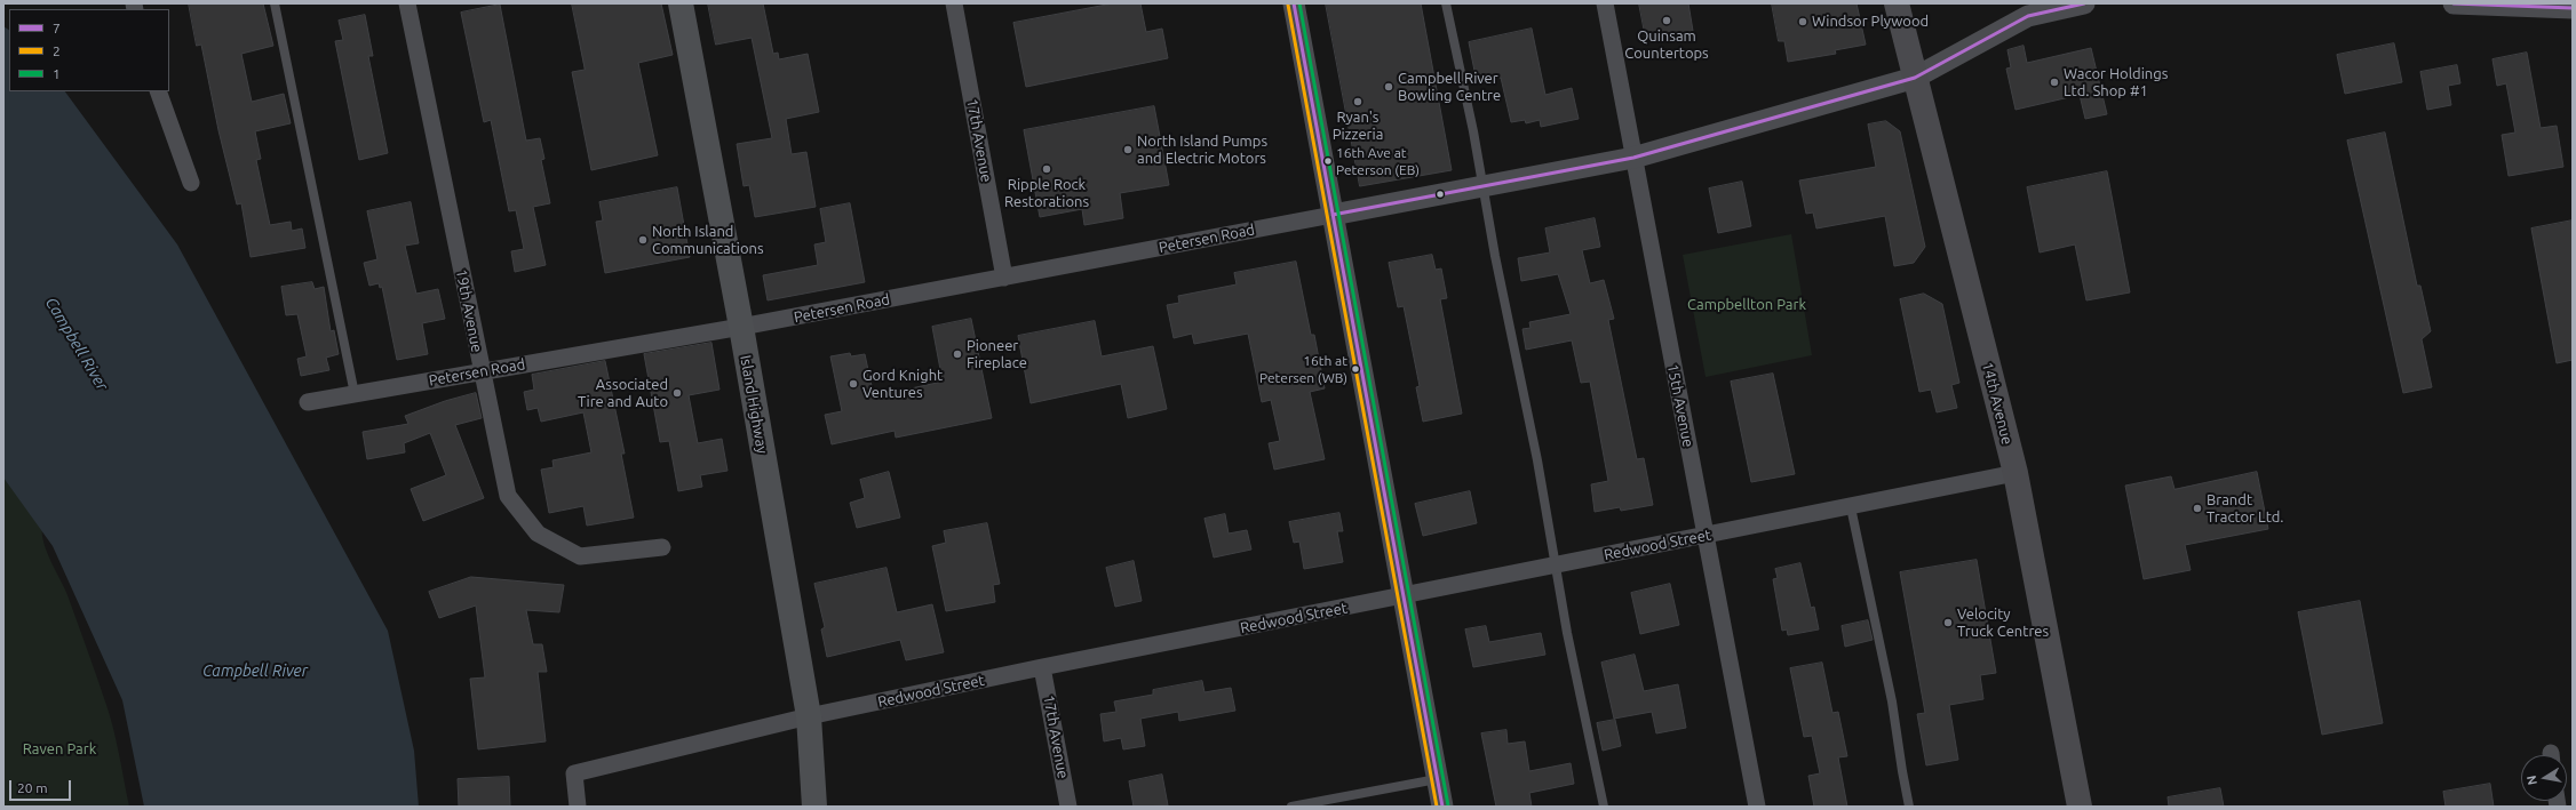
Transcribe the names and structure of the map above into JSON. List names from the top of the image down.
{
  "streets": {
    "main road": ["14th Avenue", "Island Highway"],
    "street": [
      "17th Avenue",
      "Petersen Road",
      "19th Avenue",
      "15th Avenue",
      "Redwood Street"
    ]
  },
  "crossings": [
    ["17th Avenue", "Petersen Road"],
    ["17th Avenue", "Redwood Street"],
    ["Petersen Road", "19th Avenue"],
    ["Petersen Road", "14th Avenue"],
    ["Petersen Road", "Island Highway"],
    ["Petersen Road", "15th Avenue"],
    ["14th Avenue", "Redwood Street"],
    ["Island Highway", "Redwood Street"],
    ["15th Avenue", "Redwood Street"]
  ],
  "water": ["Campbell River"],
  "parks": ["Campbellton Park", "Raven Park"],
  "places": [
    "Quinsam Countertops",
    "Windsor Plywood",
    "Wacor Holdings Ltd. Shop #1",
    "Campbell River Bowling Centre",
    "Ryan's Pizzeria",
    "North Island Pumps and Electric Motors",
    "16th Ave at Peterson (EB)",
    "Ripple Rock Restorations",
    "North Island Communications",
    "Pioneer Fireplace",
    "16th at Petersen (WB)",
    "Gord Knight Ventures",
    "Associated Tire and Auto",
    "Brandt Tractor Ltd.",
    "Velocity Truck Centres"
  ],
  "lines": ["transit line 7", "transit line 1", "transit line 2"],
  "legend": ["7", "2", "1"],
  "scale_bar": "20 m",
  "north": "left"
}
